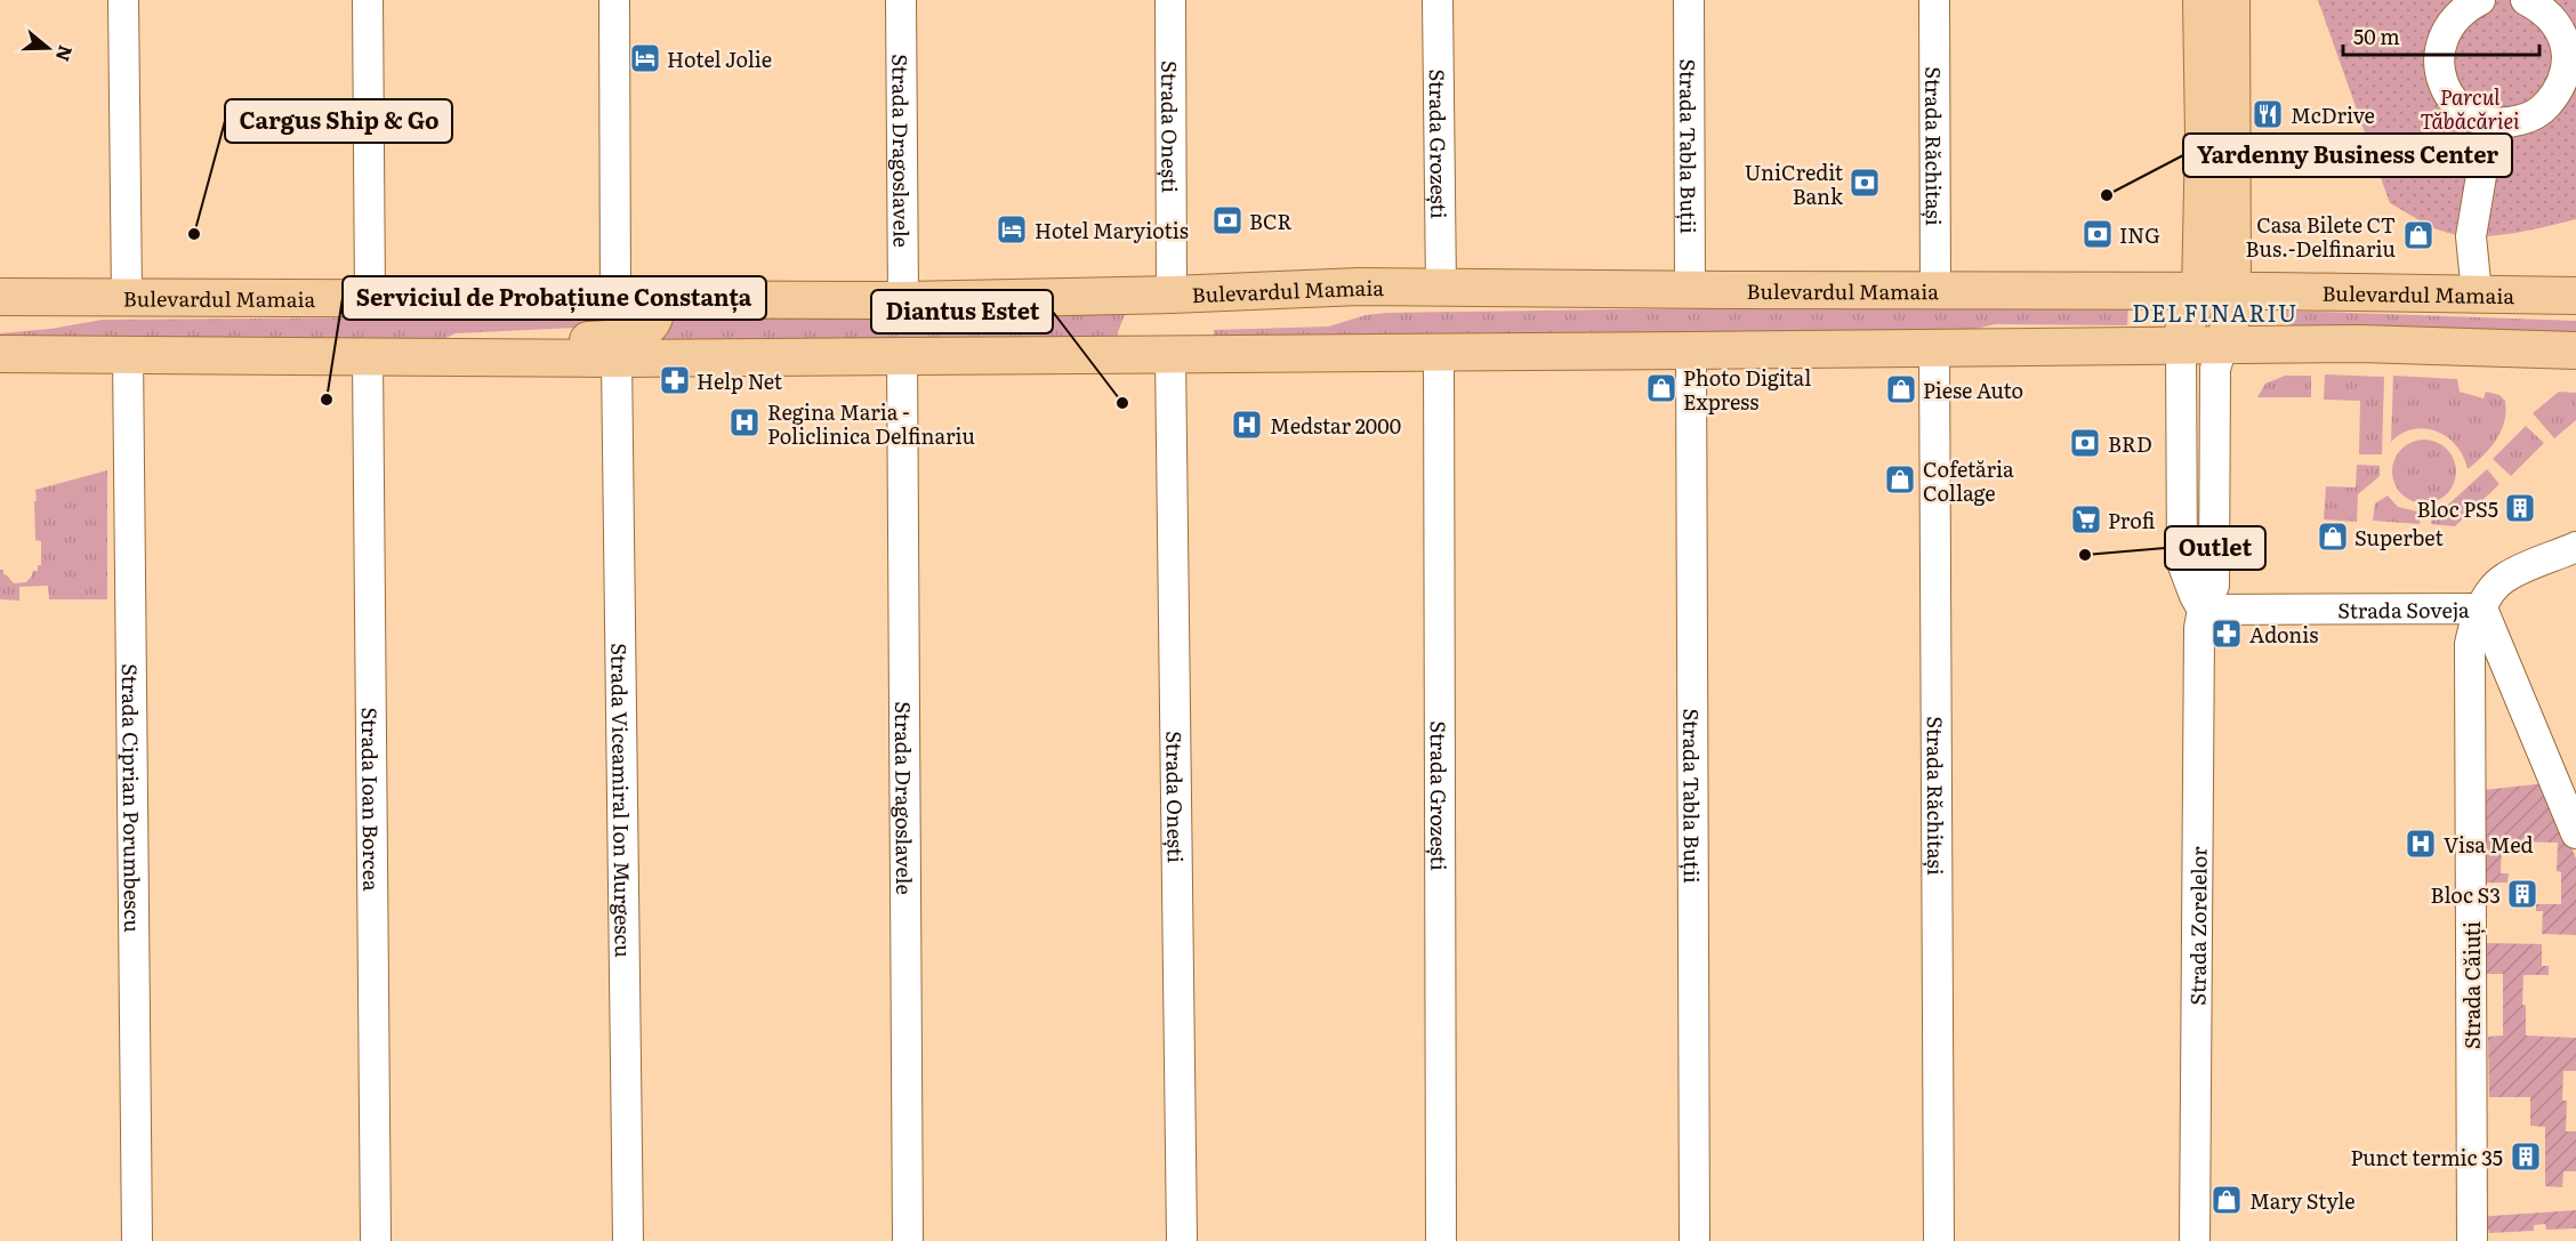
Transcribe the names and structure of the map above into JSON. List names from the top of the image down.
{
  "streets": {
    "main road": ["Bulevardul Mamaia"],
    "street": [
      "Strada Onești",
      "Strada Grozești",
      "Strada Tabla Buții",
      "Strada Răchitași",
      "Strada Dragoslavele",
      "Strada Soveja",
      "Strada Ciprian Porumbescu",
      "Strada Ioan Borcea",
      "Strada Viceamiral Ion Murgescu",
      "Strada Zorelelor",
      "Strada Căiuți"
    ]
  },
  "crossings": [
    ["Strada Onești", "Bulevardul Mamaia"],
    ["Strada Grozești", "Bulevardul Mamaia"],
    ["Strada Tabla Buții", "Bulevardul Mamaia"],
    ["Strada Răchitași", "Bulevardul Mamaia"],
    ["Strada Dragoslavele", "Bulevardul Mamaia"],
    ["Strada Soveja", "Strada Zorelelor"],
    ["Strada Soveja", "Strada Căiuți"]
  ],
  "districts": ["DELFINARIU"],
  "parks": ["Parcul Tăbăcăriei"],
  "places": {
    "hotel": ["Hotel Jolie", "Hotel Maryiotis"],
    "restaurant": ["McDrive"],
    "bank": [
      "UniCredit Bank",
      "BCR",
      "ING",
      "BRD"
    ],
    "other": [
      "Yardenny Business Center",
      "Cargus Ship & Go",
      "Serviciul de Probațiune Constanța",
      "Diantus Estet",
      "Outlet"
    ],
    "shop": [
      "Casa Bilete CT Bus.-Delfinariu",
      "Photo Digital Express",
      "Piese Auto",
      "Cofetăria Collage",
      "Superbet",
      "Mary Style"
    ],
    "pharmacy": ["Help Net", "Adonis"],
    "hospital": ["Regina Maria - Policlinica Delfinariu", "Medstar 2000", "Visa Med"],
    "building": ["Bloc PS5", "Bloc S3", "Punct termic 35"],
    "supermarket": ["Profi"]
  },
  "scale_bar": "50 m",
  "north": "right"
}
